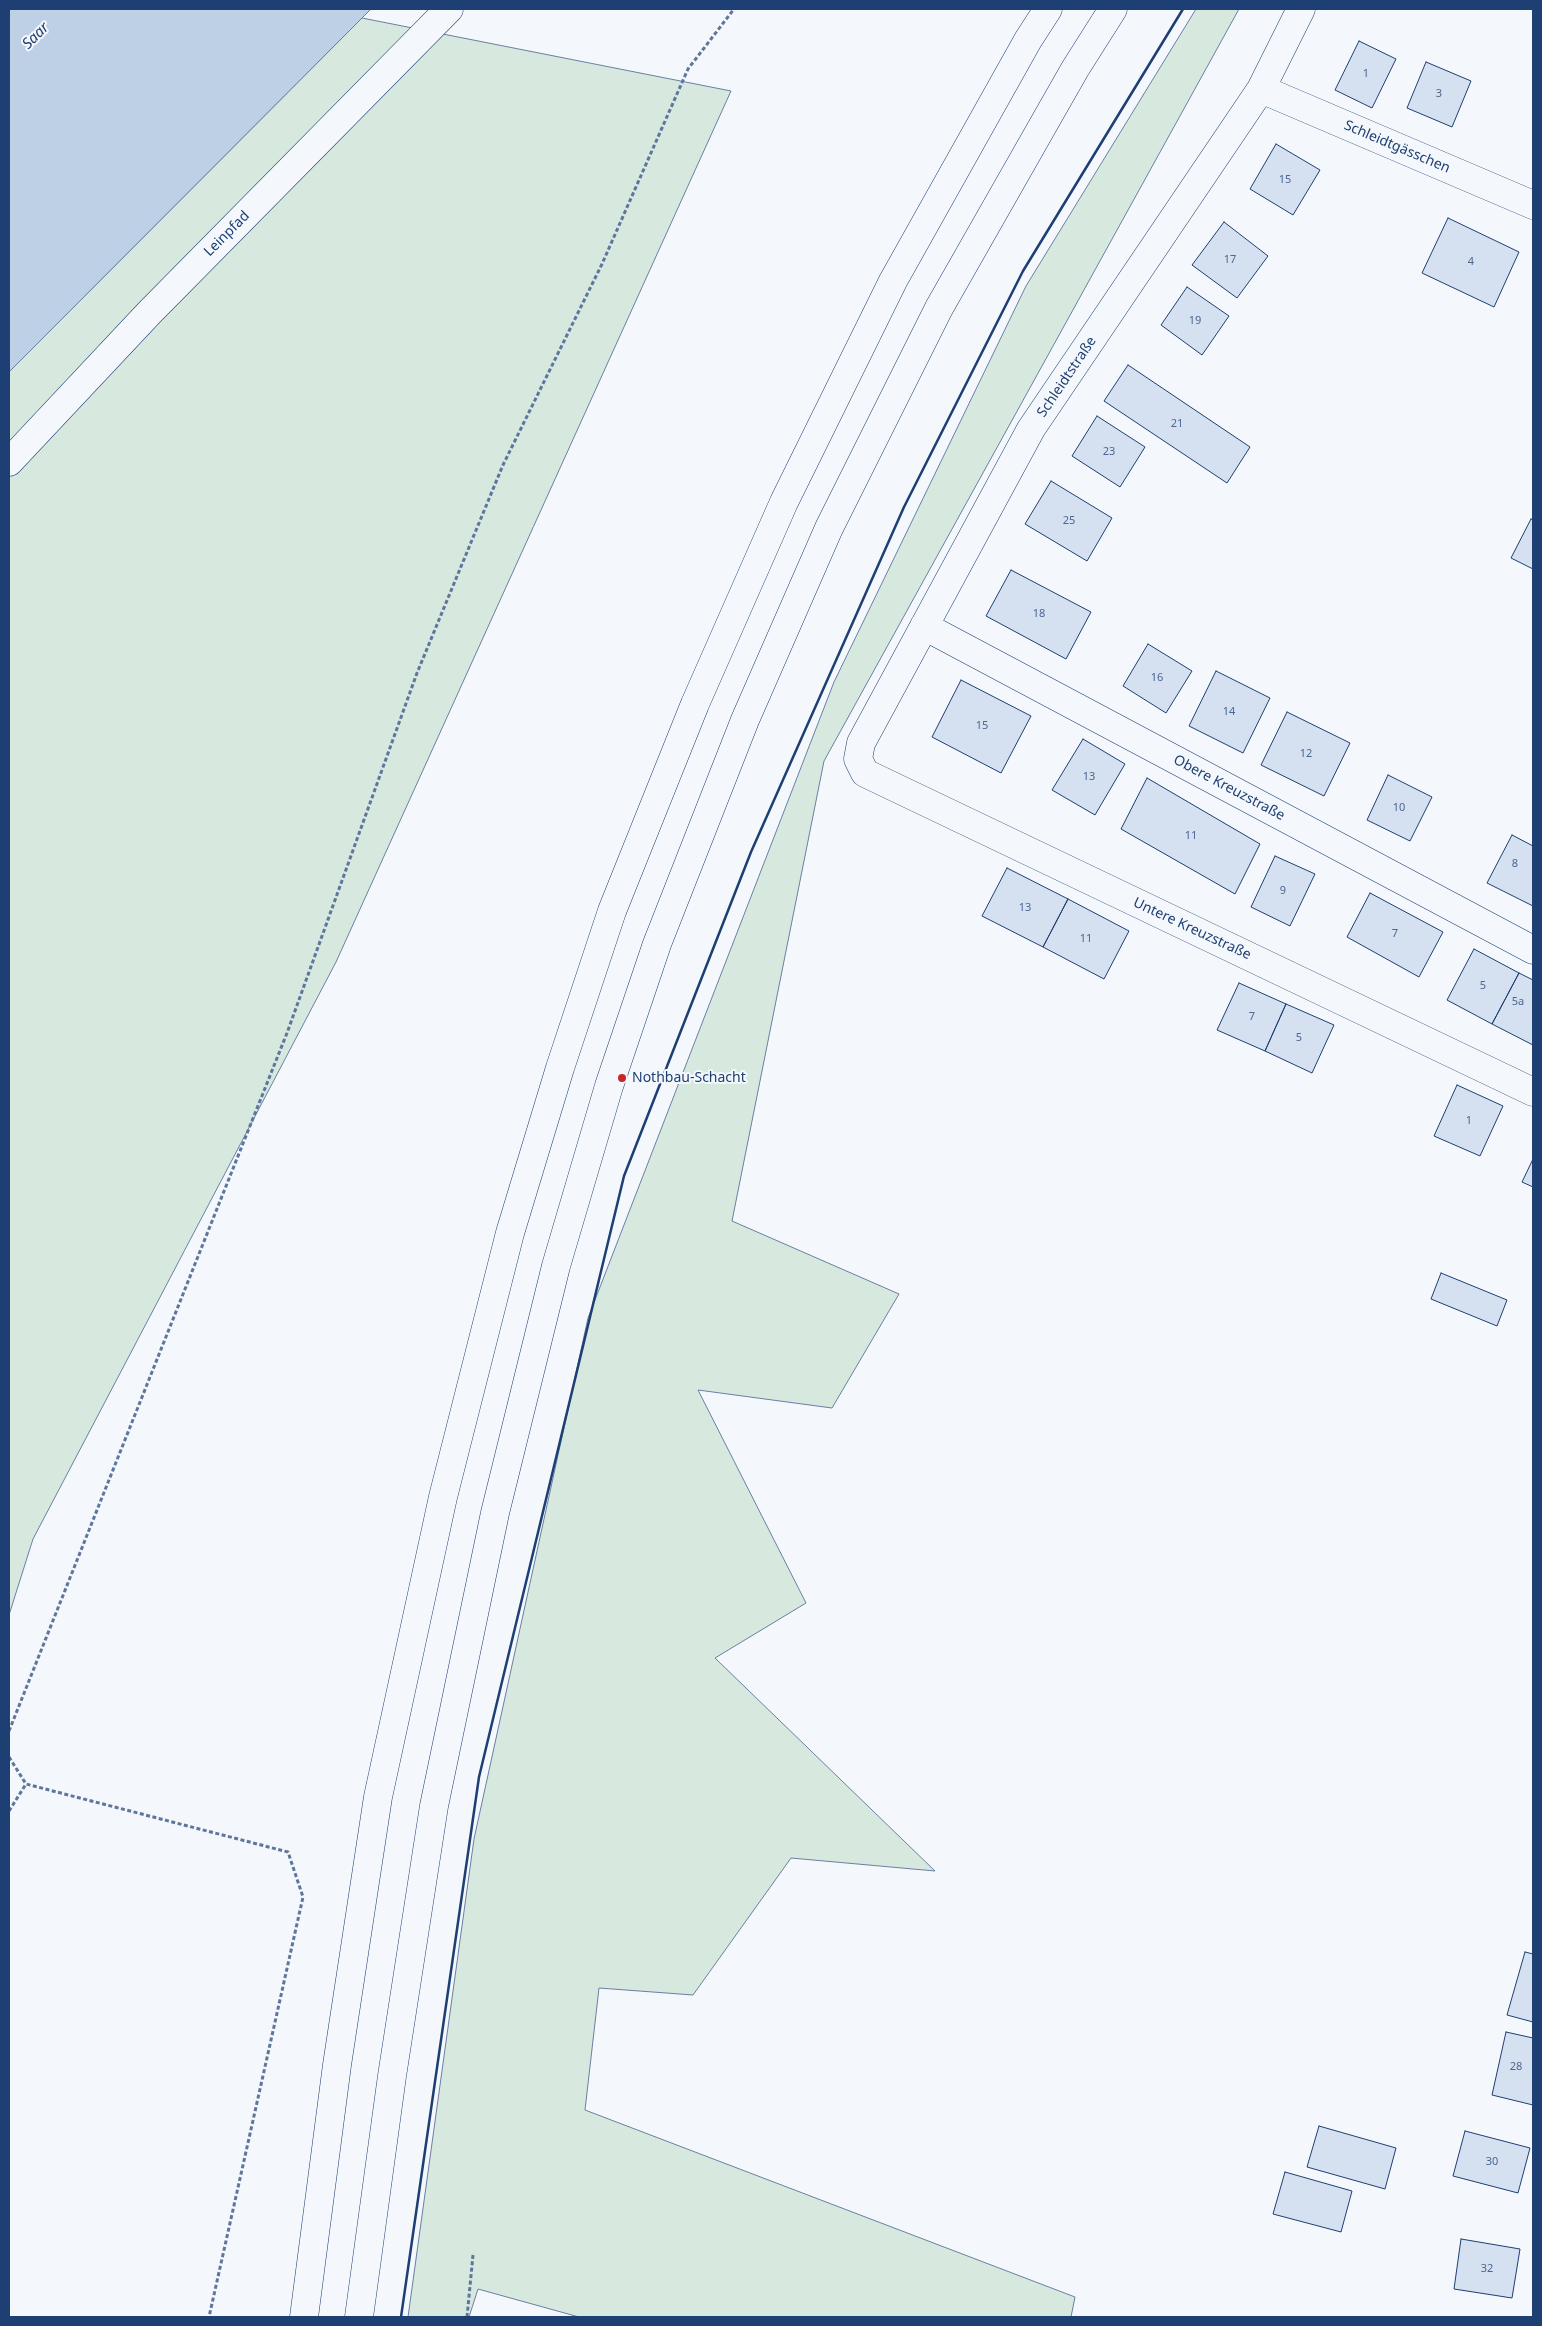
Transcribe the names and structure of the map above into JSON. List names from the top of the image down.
{
  "streets": {
    "main road": [
      "Schleidtgässchen",
      "Leinpfad",
      "Schleidtstraße",
      "Obere Kreuzstraße",
      "Untere Kreuzstraße"
    ]
  },
  "crossings": [
    ["Schleidtgässchen", "Schleidtstraße"],
    ["Schleidtstraße", "Obere Kreuzstraße"],
    ["Schleidtstraße", "Untere Kreuzstraße"]
  ],
  "water": ["Saar"],
  "places": ["Nothbau-Schacht"],
  "house_numbers": [
    "1",
    "3",
    "15",
    "17",
    "4",
    "19",
    "21",
    "23",
    "25",
    "18",
    "16",
    "14",
    "15",
    "12",
    "13",
    "10",
    "11",
    "8",
    "9",
    "13",
    "7",
    "11",
    "5",
    "5a",
    "7",
    "5",
    "1",
    "28",
    "30",
    "32"
  ]
}
